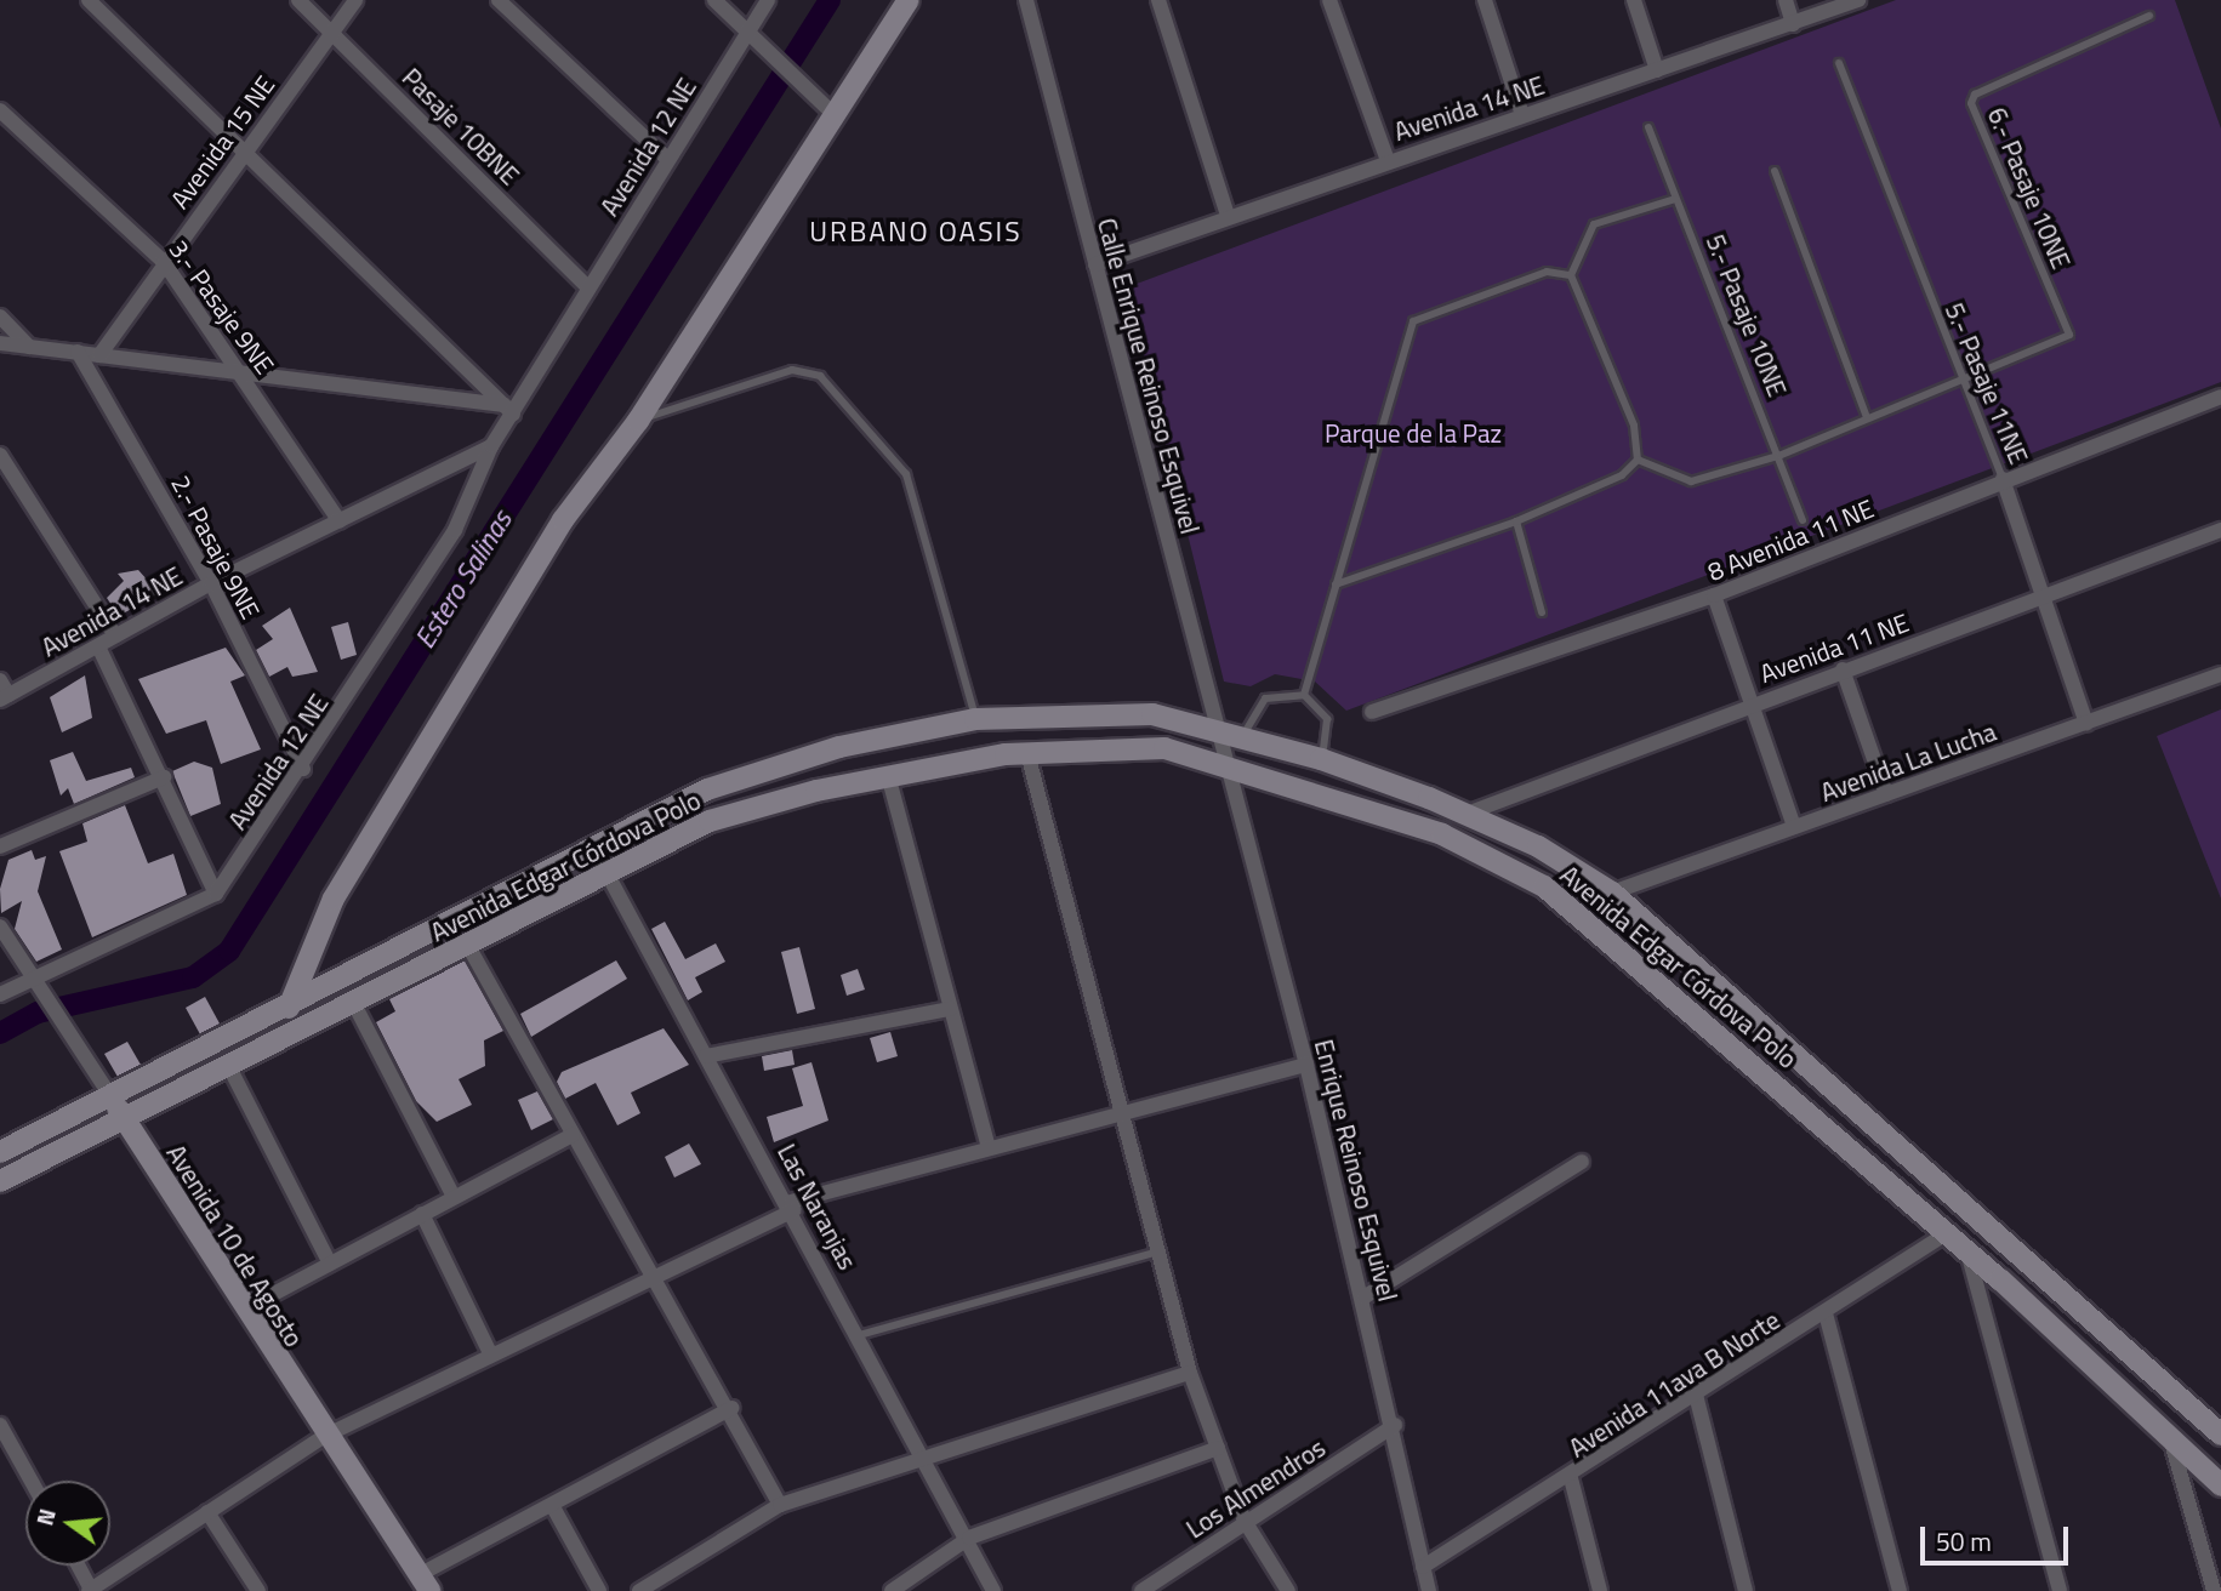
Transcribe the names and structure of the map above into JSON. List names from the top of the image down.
{
  "streets": {
    "main road": ["Avenida Edgar Córdova Polo", "Avenida 10 de Agosto"],
    "street": [
      "Avenida 14 NE",
      "Pasaje 10BNE",
      "Avenida 15 NE",
      "Avenida 12 NE",
      "3.- Pasaje 9NE",
      "Calle Enrique Reinoso Esquivel",
      "5.- Pasaje 11NE",
      "8 Avenida 11 NE",
      "2.- Pasaje 9NE",
      "Avenida 11 NE",
      "Avenida La Lucha",
      "Enrique Reinoso Esquivel",
      "Las Naranjas",
      "Avenida 11ava B Norte",
      "Los Almendros"
    ],
    "lane": ["6.- Pasaje 10NE", "5.- Pasaje 10NE"]
  },
  "crossings": [
    ["Avenida 14 NE", "Avenida 12 NE"],
    ["Avenida 14 NE", "3.- Pasaje 9NE"],
    ["Avenida 14 NE", "Calle Enrique Reinoso Esquivel"],
    ["Avenida 14 NE", "2.- Pasaje 9NE"],
    ["Pasaje 10BNE", "Avenida 15 NE"],
    ["Pasaje 10BNE", "Avenida 12 NE"],
    ["Avenida 15 NE", "3.- Pasaje 9NE"],
    ["Avenida 12 NE", "2.- Pasaje 9NE"],
    ["Avenida 12 NE", "Avenida 10 de Agosto"],
    ["6.- Pasaje 10NE", "5.- Pasaje 11NE"],
    ["Calle Enrique Reinoso Esquivel", "Avenida Edgar Córdova Polo"],
    ["Calle Enrique Reinoso Esquivel", "Enrique Reinoso Esquivel"],
    ["5.- Pasaje 11NE", "8 Avenida 11 NE"],
    ["5.- Pasaje 11NE", "Avenida 11 NE"],
    ["5.- Pasaje 11NE", "Avenida La Lucha"],
    ["Avenida 11 NE", "Avenida Edgar Córdova Polo"],
    ["Avenida La Lucha", "Avenida Edgar Córdova Polo"],
    ["Avenida Edgar Córdova Polo", "Enrique Reinoso Esquivel"],
    ["Avenida Edgar Córdova Polo", "Las Naranjas"],
    ["Avenida Edgar Córdova Polo", "Avenida 10 de Agosto"],
    ["Avenida Edgar Córdova Polo", "Avenida 11ava B Norte"],
    ["Enrique Reinoso Esquivel", "Avenida 11ava B Norte"],
    ["Enrique Reinoso Esquivel", "Los Almendros"]
  ],
  "districts": ["URBANO OASIS"],
  "water": ["Estero Salinas"],
  "parks": ["Parque de la Paz"],
  "scale_bar": "50 m",
  "north": "left"
}
